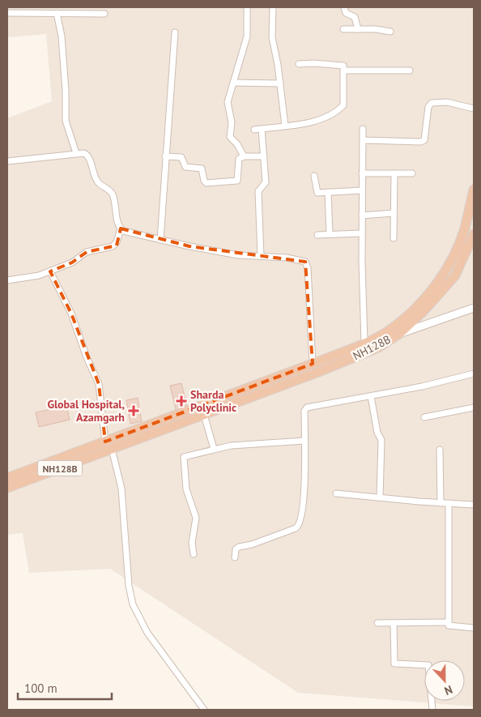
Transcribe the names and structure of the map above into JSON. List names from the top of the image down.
{
  "streets": {
    "highway": ["NH128B"]
  },
  "places": {
    "health": ["Sharda Polyclinic", "Global Hospital, Azamgarh"]
  },
  "scale_bar": "100 m",
  "north": "bottom"
}
